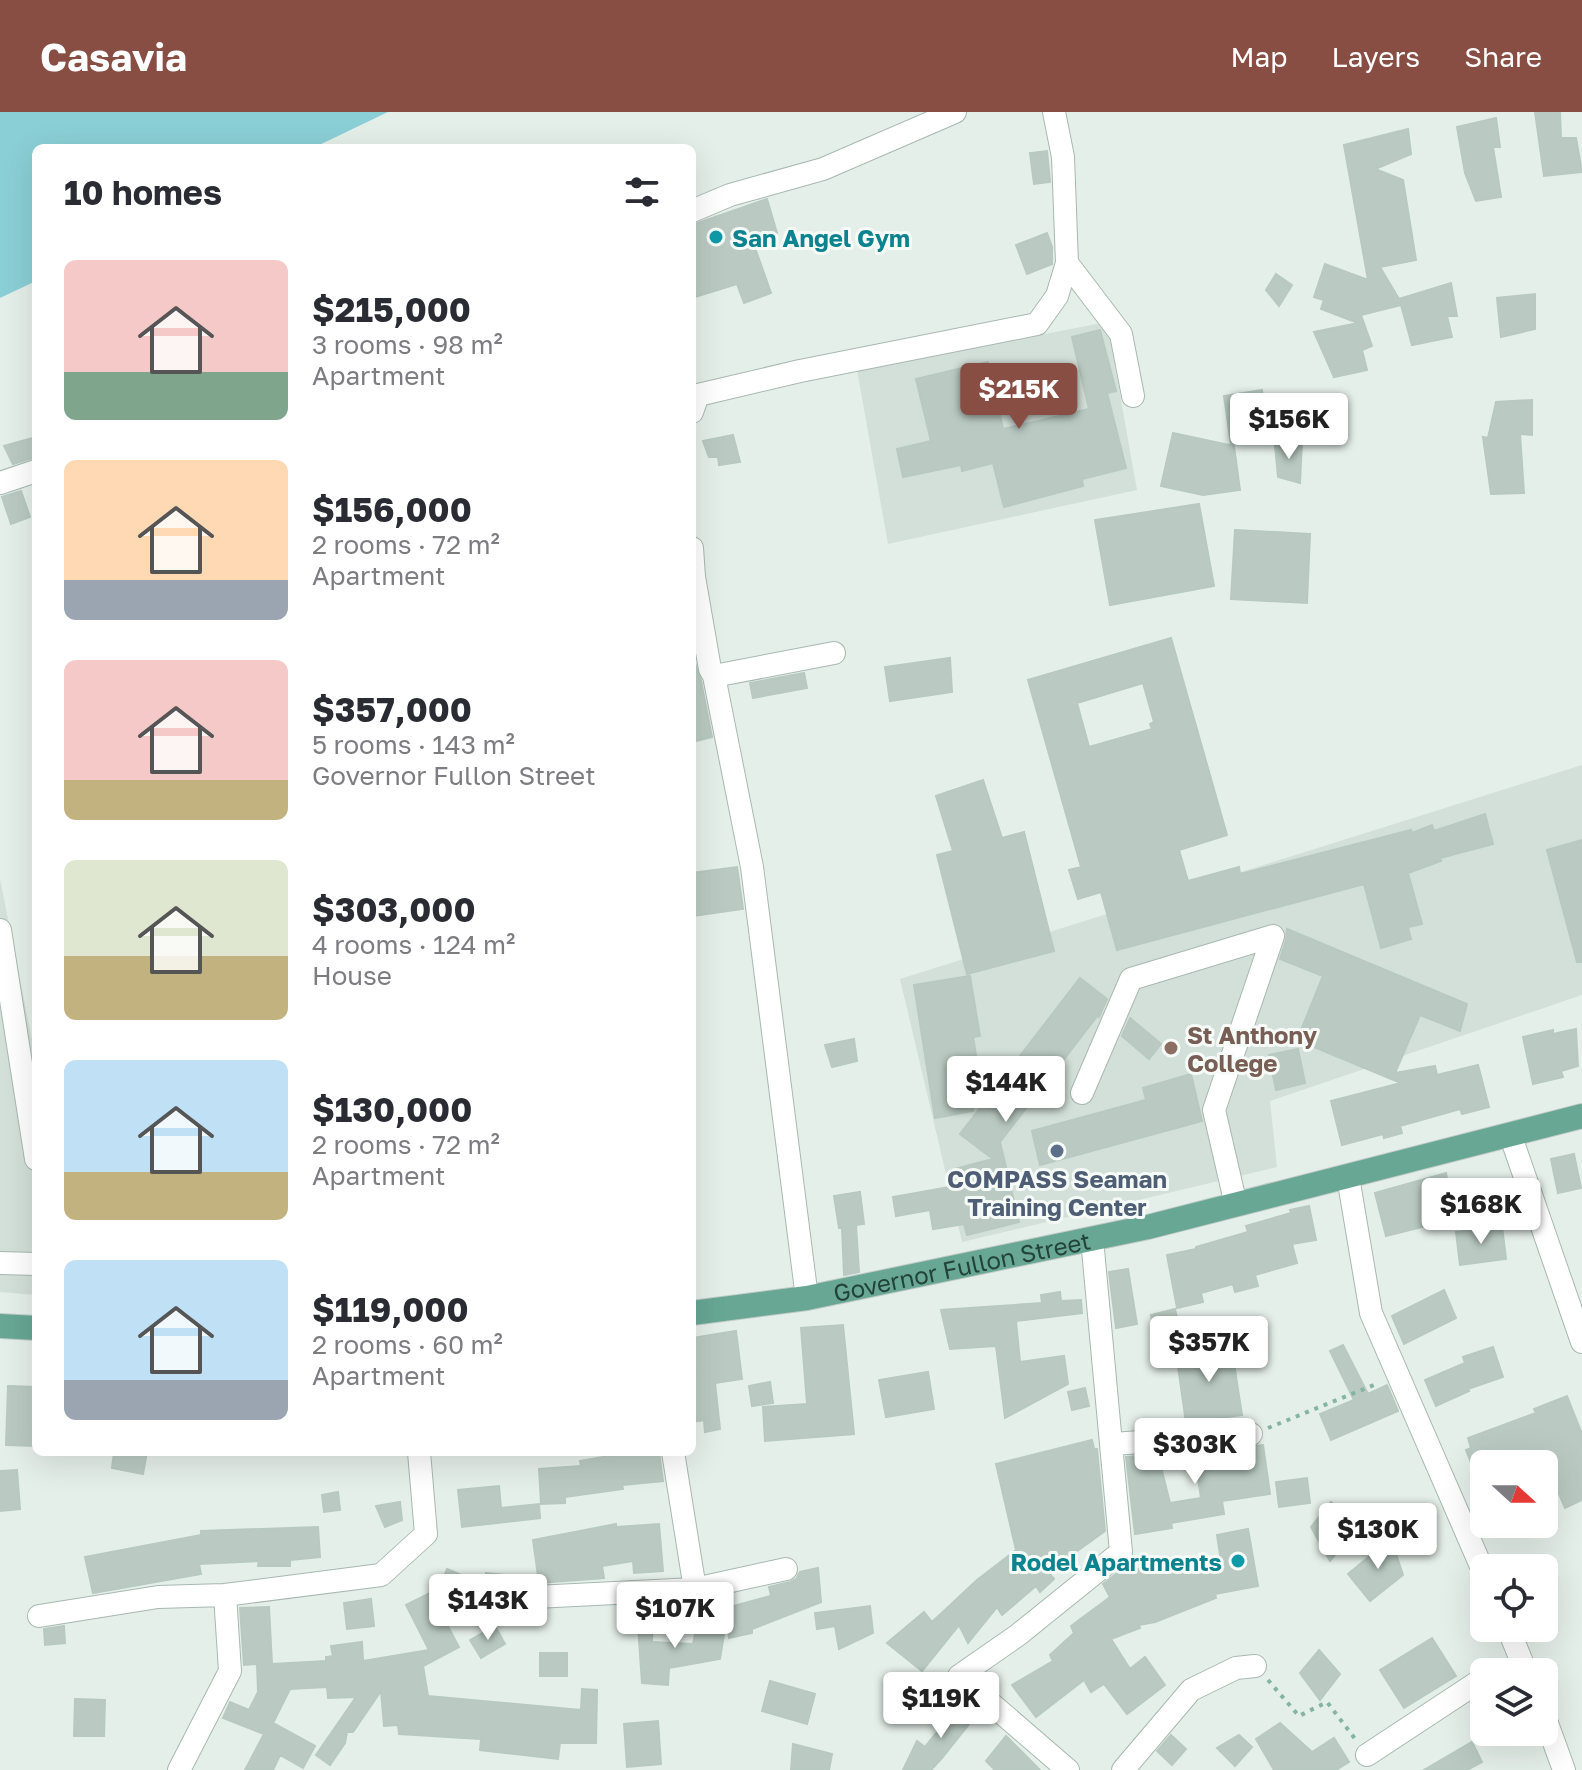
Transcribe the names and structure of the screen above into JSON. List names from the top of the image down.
{
  "streets": {
    "main road": ["Governor Fullon Street"]
  },
  "places": [
    "San Angel Gym",
    "St Anthony College",
    "COMPASS Seaman Training Center",
    "Rodel Apartments"
  ],
  "north": "right",
  "page": {
    "header": "Casavia",
    "nav": ["Map", "Layers", "Share"],
    "heading": "10 homes",
    "list": [
      {
        "name": "$215,000",
        "note": "3 rooms · 98 m² · Apartment"
      },
      {
        "name": "$156,000",
        "note": "2 rooms · 72 m² · Apartment"
      },
      {
        "name": "$357,000",
        "note": "5 rooms · 143 m² · Governor Fullon Street"
      },
      {
        "name": "$303,000",
        "note": "4 rooms · 124 m² · House"
      },
      {
        "name": "$130,000",
        "note": "2 rooms · 72 m² · Apartment"
      },
      {
        "name": "$119,000",
        "note": "2 rooms · 60 m² · Apartment"
      }
    ],
    "price": [
      "$215K",
      "$156K",
      "$144K",
      "$168K",
      "$357K",
      "$303K",
      "$130K",
      "$143K",
      "$107K",
      "$119K"
    ]
  }
}
